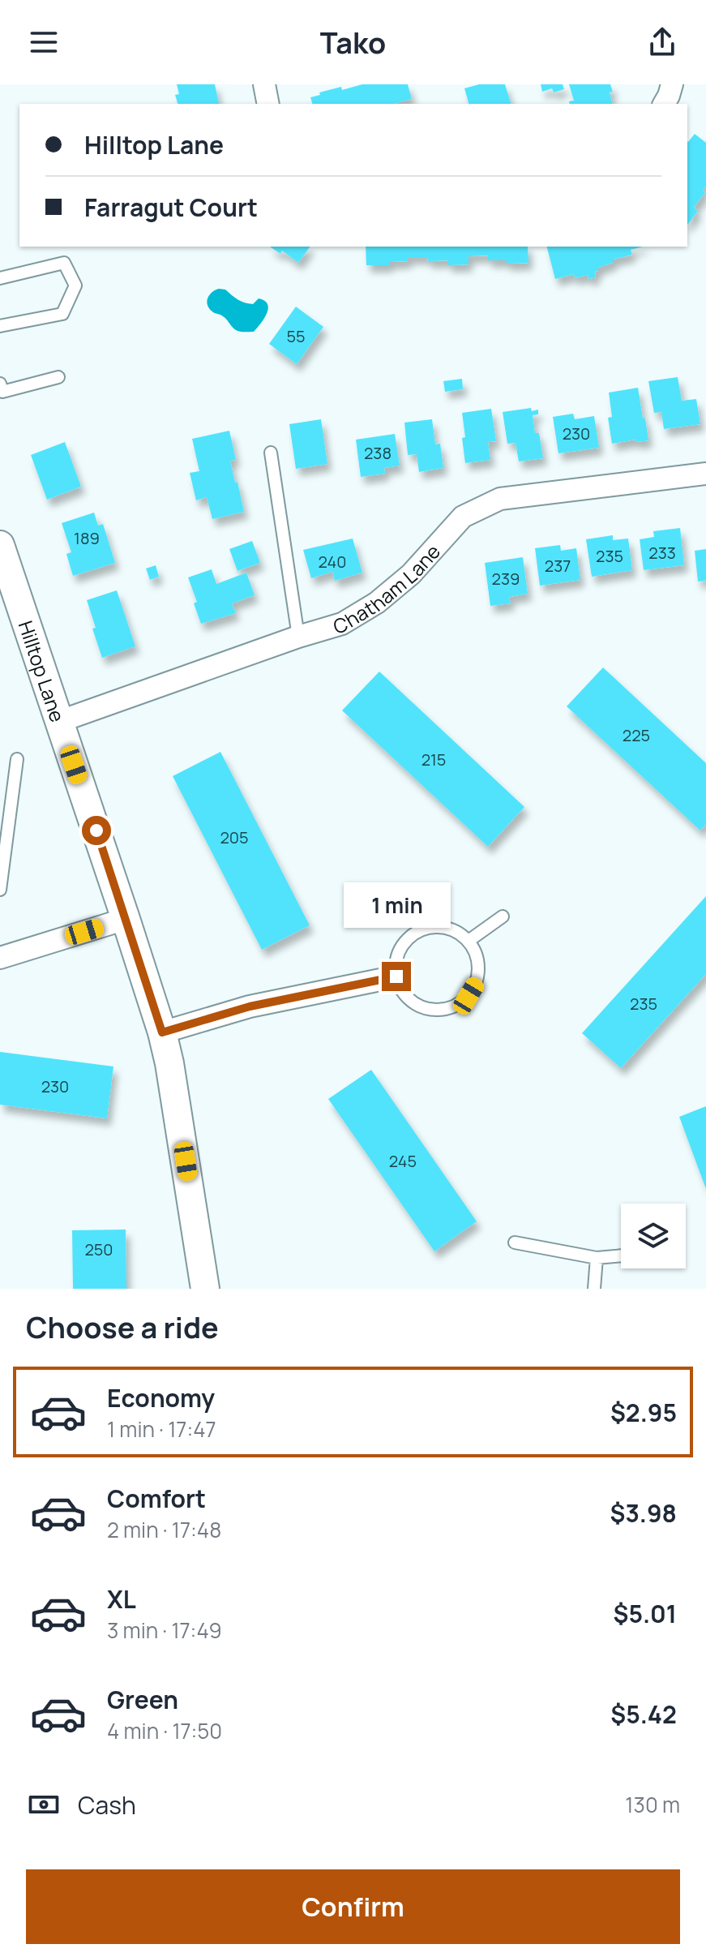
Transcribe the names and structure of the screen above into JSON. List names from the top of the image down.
{
  "streets": {
    "street": ["Chatham Lane", "Hilltop Lane"]
  },
  "crossings": [
    ["Chatham Lane", "Hilltop Lane"]
  ],
  "house_numbers": [
    "55",
    "230",
    "238",
    "189",
    "233",
    "235",
    "240",
    "237",
    "239",
    "225",
    "215",
    "205",
    "235",
    "230",
    "245",
    "250"
  ],
  "page": {
    "header": "Tako",
    "banner": ["Hilltop Lane", "Farragut Court"],
    "bubble": "1 min",
    "heading": "Choose a ride",
    "list": [
      {
        "name": "Economy",
        "note": "1 min · 17:47",
        "value": "$2.95"
      },
      {
        "name": "Comfort",
        "note": "2 min · 17:48",
        "value": "$3.98"
      },
      {
        "name": "XL",
        "note": "3 min · 17:49",
        "value": "$5.01"
      },
      {
        "name": "Green",
        "note": "4 min · 17:50",
        "value": "$5.42"
      }
    ],
    "pay": ["Cash", "130 m"],
    "buttons": "Confirm"
  }
}
